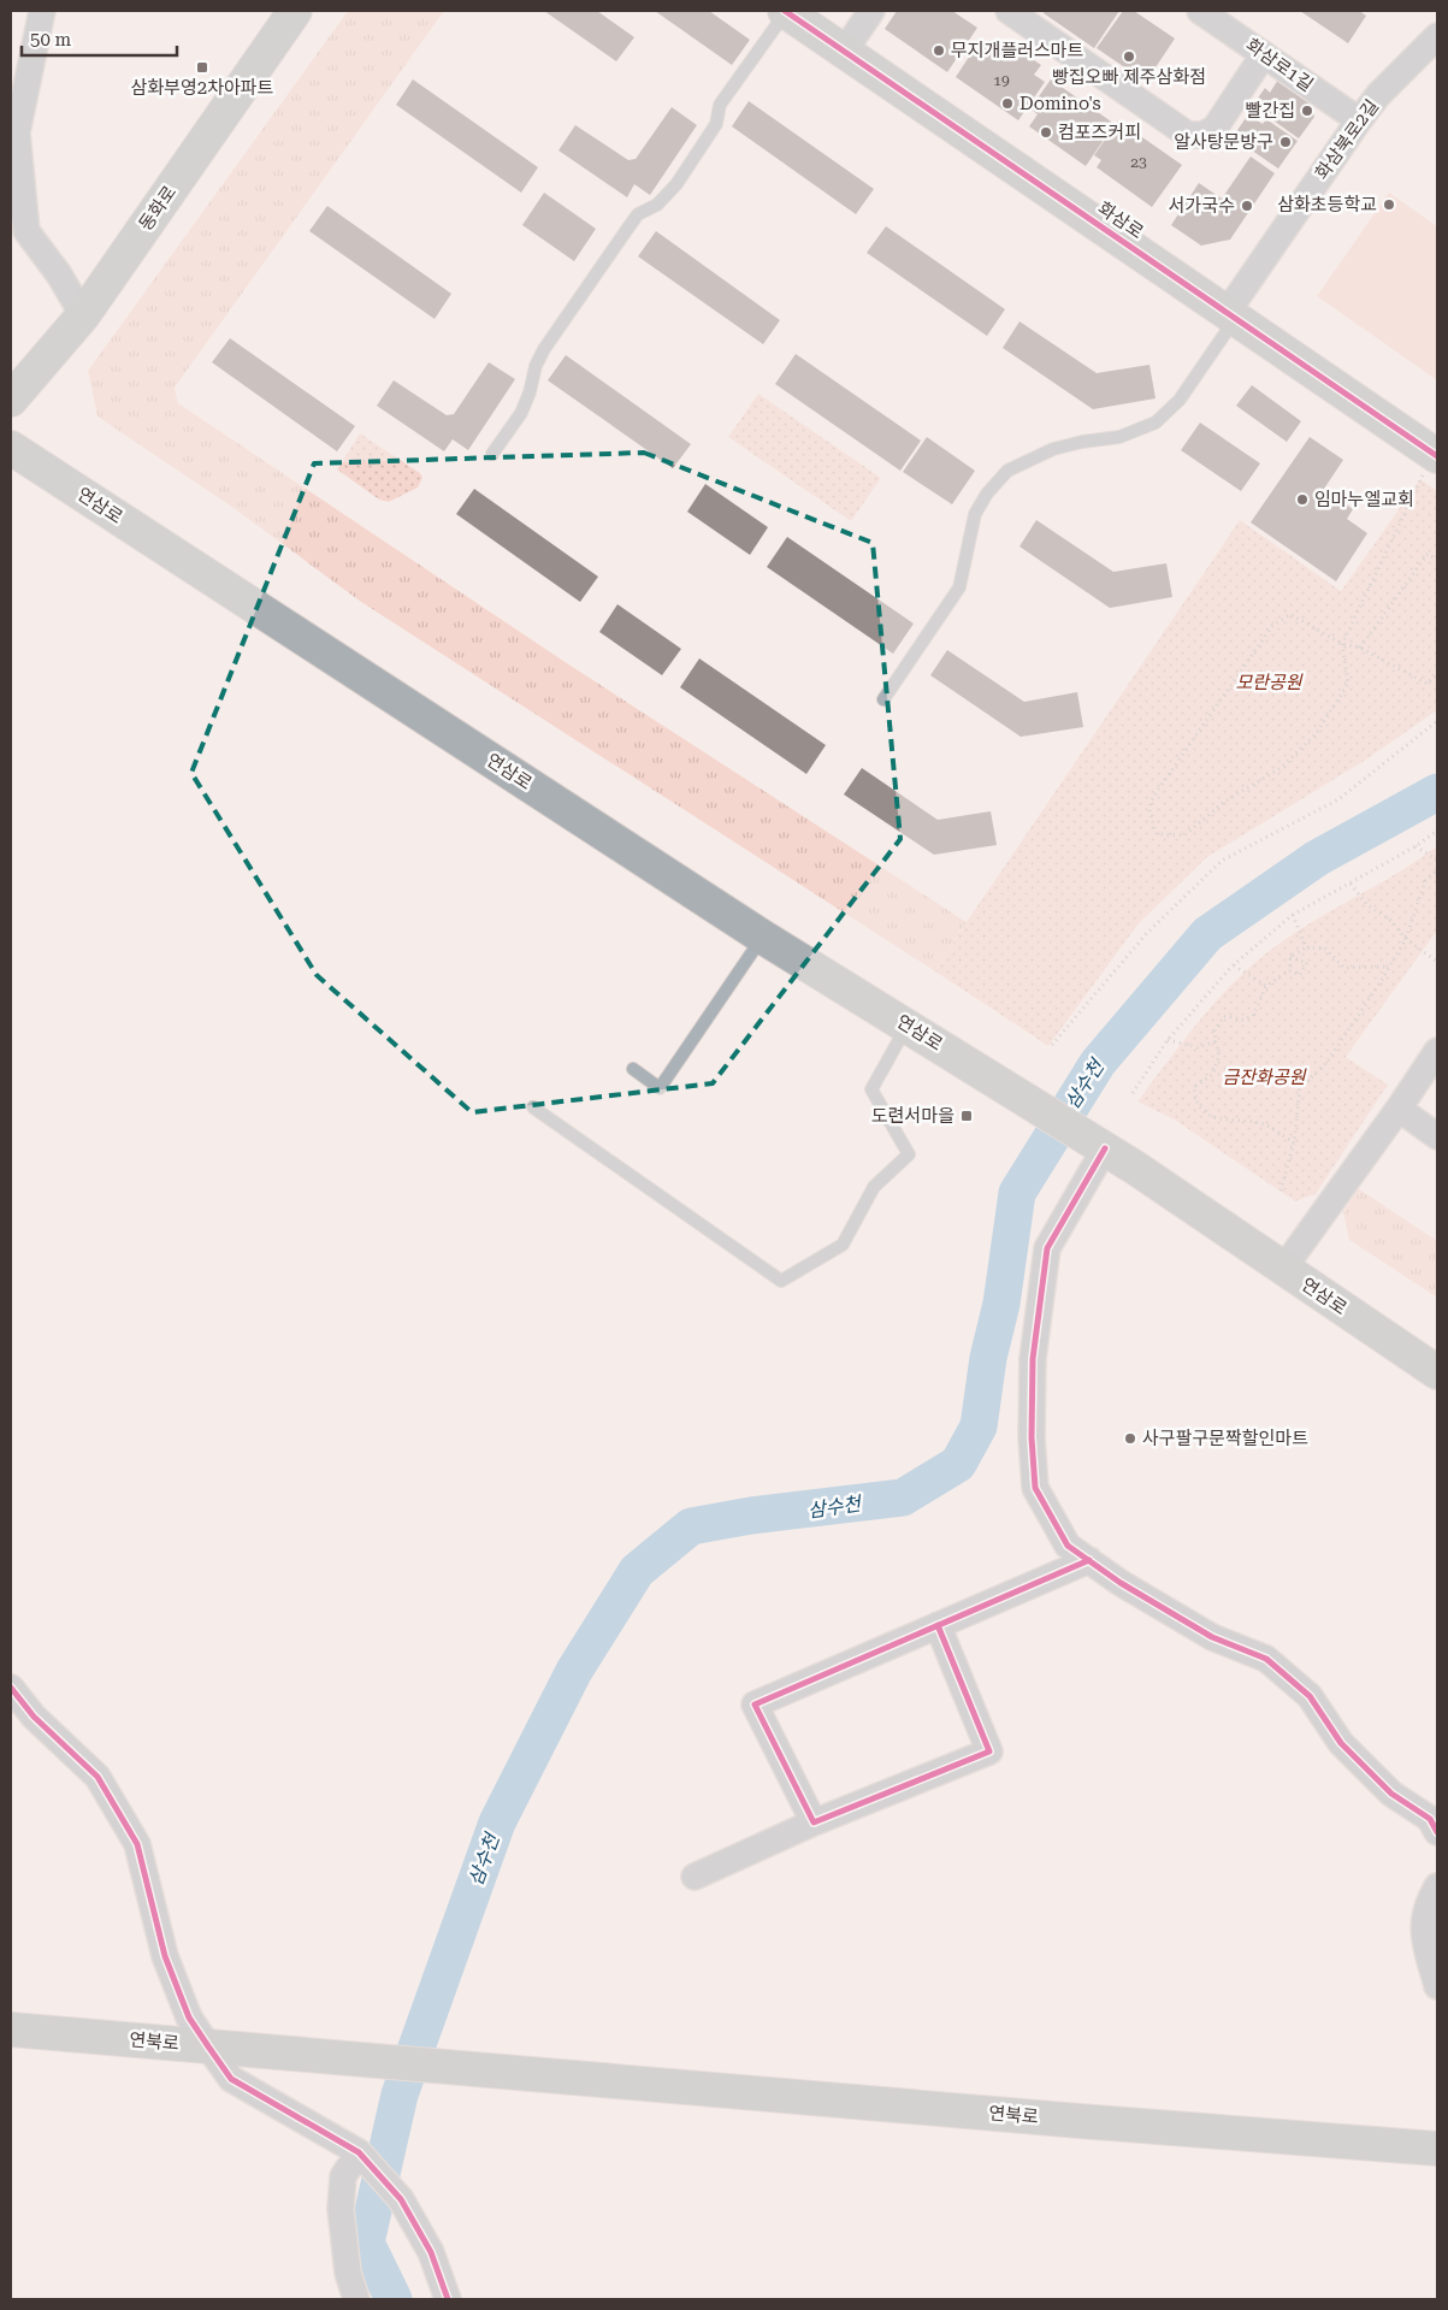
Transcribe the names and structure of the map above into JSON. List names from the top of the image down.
{
  "streets": {
    "main road": [
      "동화로",
      "화삼로",
      "연삼로",
      "연북로"
    ],
    "street": ["화삼로1길", "화삼북로2길"]
  },
  "crossings": [
    ["화삼로1길", "화삼북로2길"],
    ["화삼북로2길", "화삼로"]
  ],
  "water": ["삼수천"],
  "parks": ["모란공원", "금잔화공원"],
  "places": {
    "other": [
      "무지개플러스마트",
      "빵집오빠 제주삼화점",
      "Domino's",
      "빨간집",
      "컴포즈커피",
      "알사탕문방구",
      "삼화초등학교",
      "서가국수",
      "임마누엘교회",
      "사구팔구문짝할인마트"
    ],
    "transit": ["삼화부영2차아파트", "도련서마을"]
  },
  "house_numbers": ["19", "23"],
  "scale_bar": "50 m"
}
